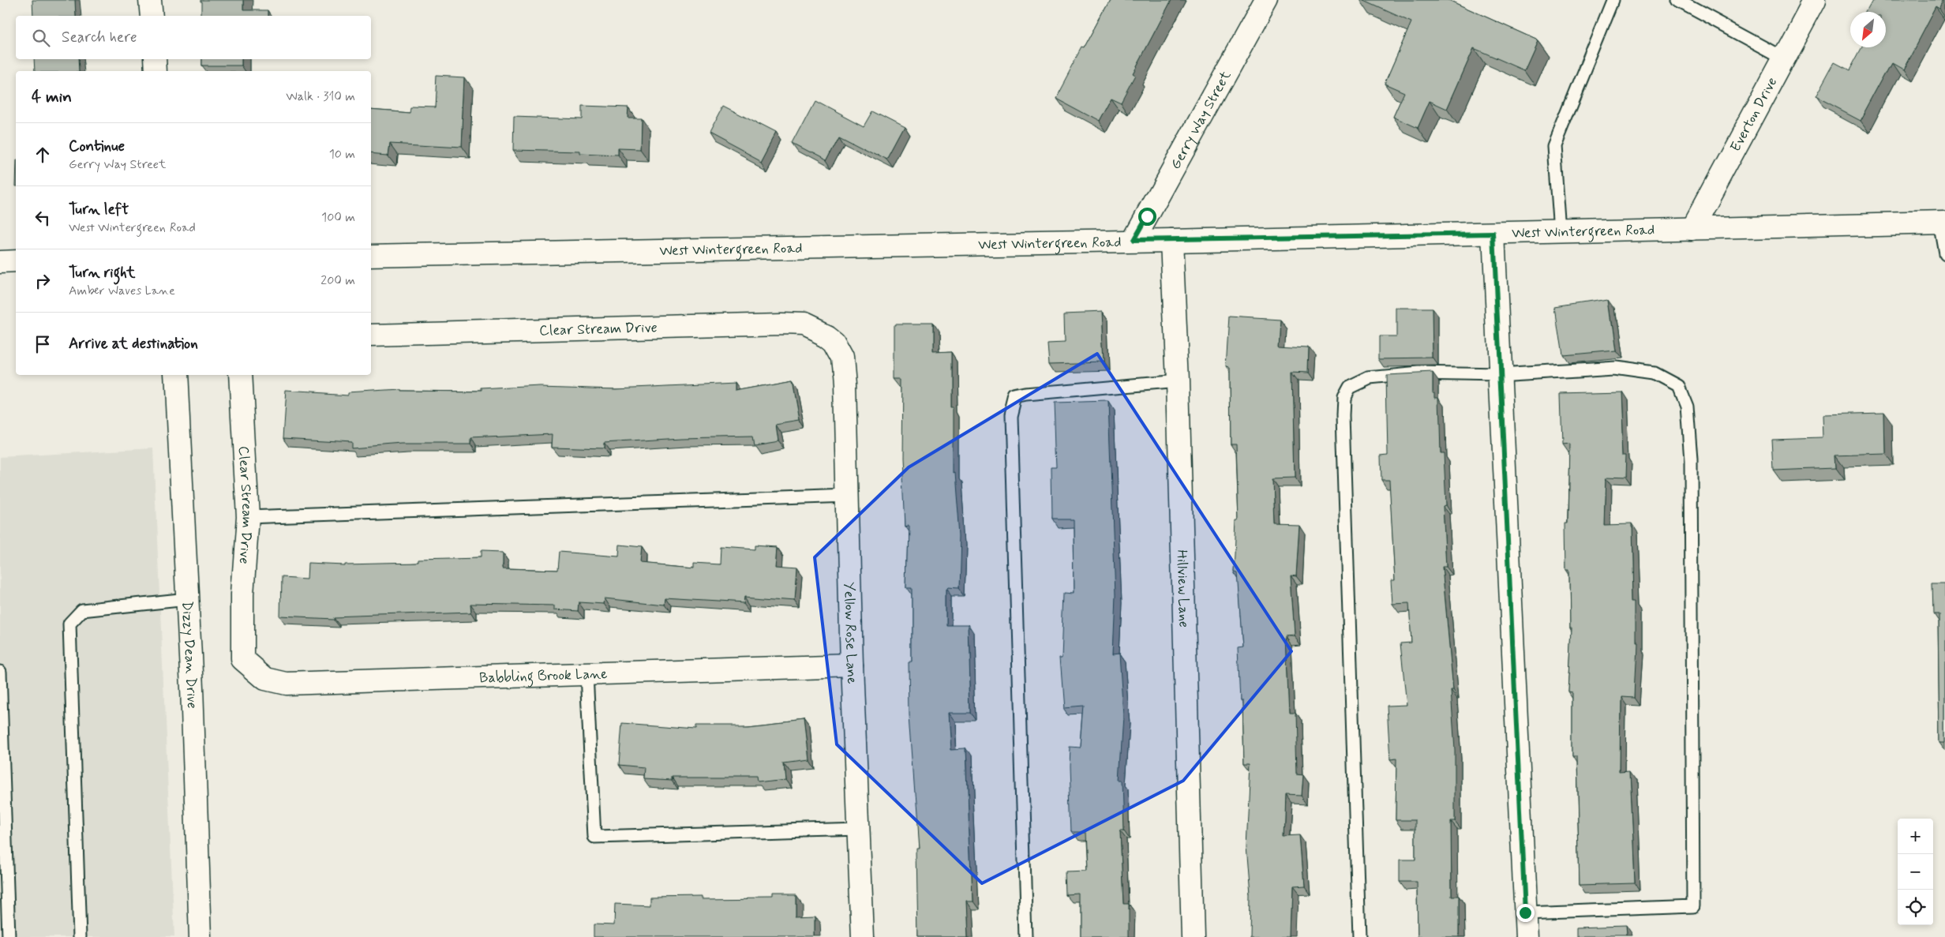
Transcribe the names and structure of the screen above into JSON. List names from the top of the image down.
{
  "streets": {
    "street": [
      "Everton Drive",
      "Gerry Way Street",
      "West Wintergreen Road",
      "Clear Stream Drive",
      "Hillview Lane",
      "Yellow Rose Lane",
      "Dizzy Dean Drive",
      "Babbling Brook Lane"
    ]
  },
  "crossings": [
    ["Everton Drive", "West Wintergreen Road"],
    ["Gerry Way Street", "West Wintergreen Road"],
    ["West Wintergreen Road", "Hillview Lane"],
    ["Clear Stream Drive", "Yellow Rose Lane"],
    ["Clear Stream Drive", "Babbling Brook Lane"],
    ["Yellow Rose Lane", "Babbling Brook Lane"]
  ],
  "north": "bottom left",
  "page": {
    "search": "Search here",
    "heading": ["4 min", "Walk · 310 m"],
    "list": [
      ["Continue", "Gerry Way Street", "10 m"],
      ["Turn left", "West Wintergreen Road", "100 m"],
      ["Turn right", "Amber Waves Lane", "200 m"],
      "Arrive at destination"
    ],
    "map_buttons": ["+", "−"]
  }
}
